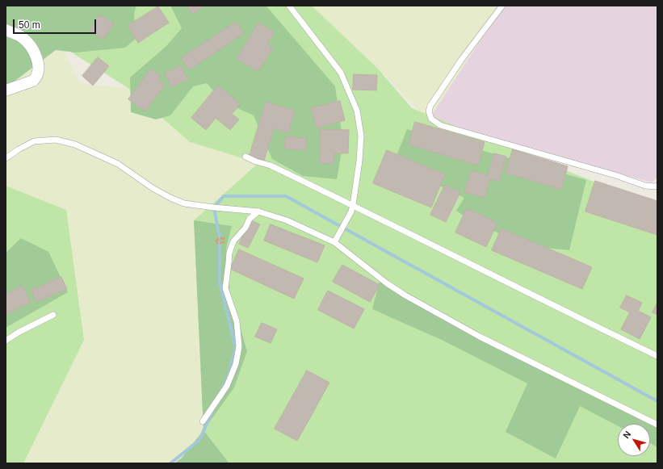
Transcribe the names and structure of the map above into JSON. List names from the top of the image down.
{
  "scale_bar": "50 m",
  "north": "top left"
}
